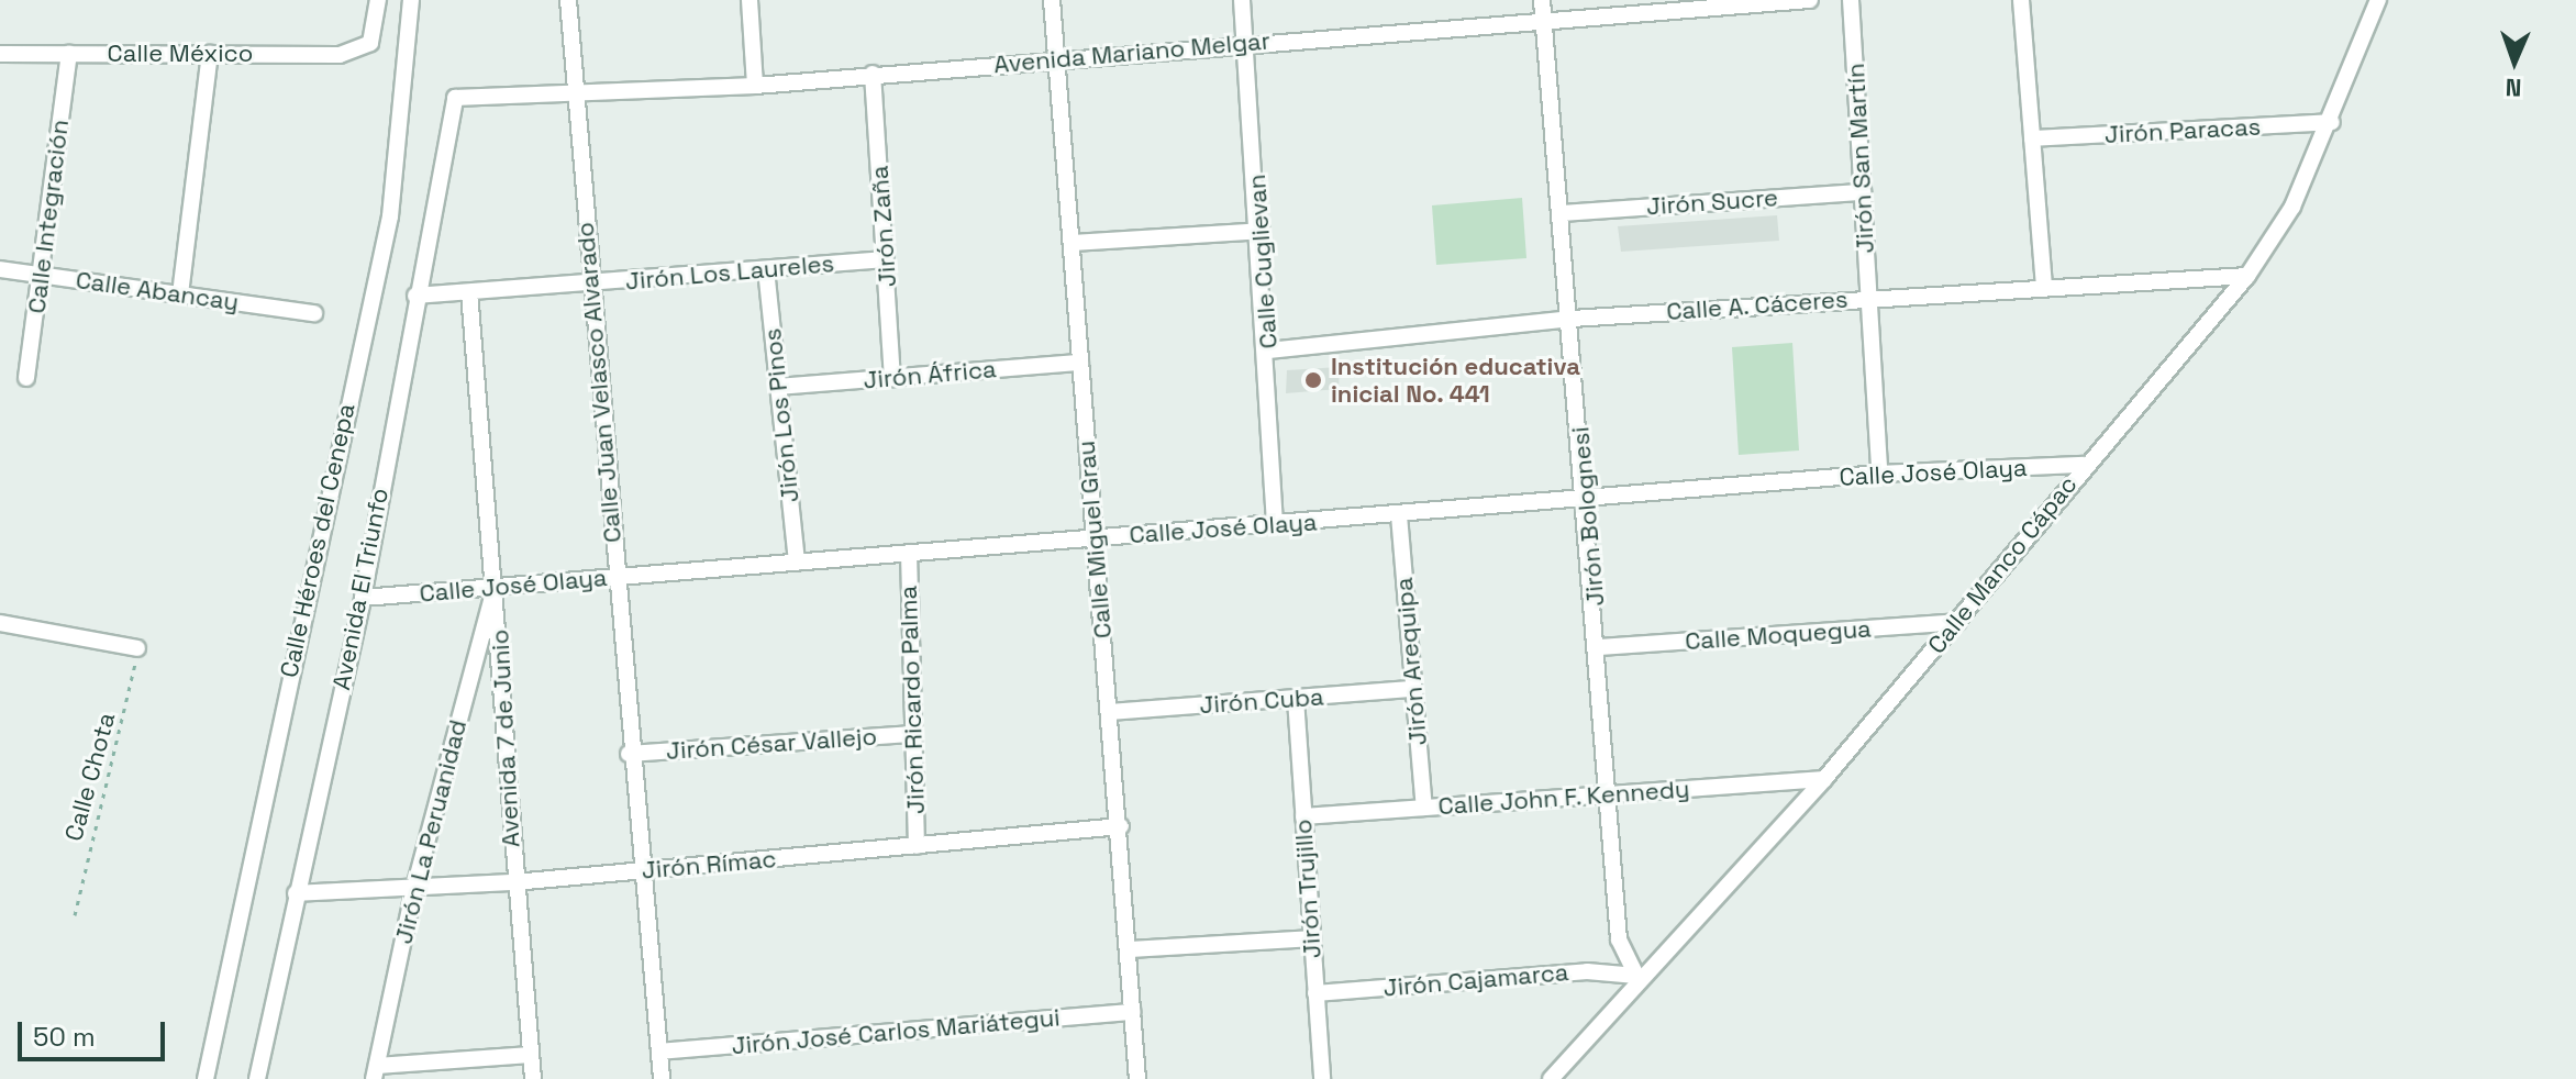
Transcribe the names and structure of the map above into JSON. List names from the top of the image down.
{
  "streets": {
    "street": [
      "Avenida Mariano Melgar",
      "Calle México",
      "Jirón Paracas",
      "Jirón San Martín",
      "Jirón Sucre",
      "Calle Integración",
      "Jirón Zaña",
      "Calle Cuglievan",
      "Jirón Los Laureles",
      "Calle Abancay",
      "Calle A. Cáceres",
      "Jirón África",
      "Calle Juan Velasco Alvarado",
      "Jirón Los Pinos",
      "Calle José Olaya",
      "Jirón Bolognesi",
      "Calle Miguel Grau",
      "Calle Héroes del Cenepa",
      "Calle Manco Cápac",
      "Avenida El Triunfo",
      "Calle Moquegua",
      "Jirón Arequipa",
      "Jirón Ricardo Palma",
      "Jirón Cuba",
      "Avenida 7 de Junio",
      "Jirón César Vallejo",
      "Calle John F. Kennedy",
      "Jirón La Peruanidad",
      "Jirón Rímac",
      "Jirón Trujillo",
      "Jirón Cajamarca",
      "Jirón José Carlos Mariátegui"
    ],
    "path": ["Calle Chota"]
  },
  "crossings": [
    ["Avenida Mariano Melgar", "Jirón Zaña"],
    ["Avenida Mariano Melgar", "Calle Cuglievan"],
    ["Avenida Mariano Melgar", "Calle Juan Velasco Alvarado"],
    ["Avenida Mariano Melgar", "Jirón Bolognesi"],
    ["Avenida Mariano Melgar", "Calle Miguel Grau"],
    ["Avenida Mariano Melgar", "Avenida El Triunfo"],
    ["Calle México", "Calle Integración"],
    ["Jirón Paracas", "Calle Manco Cápac"],
    ["Jirón San Martín", "Jirón Sucre"],
    ["Jirón San Martín", "Calle A. Cáceres"],
    ["Jirón San Martín", "Calle José Olaya"],
    ["Jirón Sucre", "Jirón Bolognesi"],
    ["Calle Integración", "Calle Abancay"],
    ["Jirón Zaña", "Jirón Los Laureles"],
    ["Jirón Zaña", "Jirón África"],
    ["Calle Cuglievan", "Calle A. Cáceres"],
    ["Calle Cuglievan", "Calle José Olaya"],
    ["Jirón Los Laureles", "Calle Juan Velasco Alvarado"],
    ["Jirón Los Laureles", "Jirón Los Pinos"],
    ["Jirón Los Laureles", "Avenida El Triunfo"],
    ["Jirón Los Laureles", "Avenida 7 de Junio"],
    ["Calle A. Cáceres", "Jirón Bolognesi"],
    ["Calle A. Cáceres", "Calle Manco Cápac"],
    ["Jirón África", "Jirón Los Pinos"],
    ["Jirón África", "Calle Miguel Grau"],
    ["Calle Juan Velasco Alvarado", "Calle José Olaya"],
    ["Calle Juan Velasco Alvarado", "Jirón César Vallejo"],
    ["Calle Juan Velasco Alvarado", "Jirón Rímac"],
    ["Calle Juan Velasco Alvarado", "Jirón José Carlos Mariátegui"],
    ["Jirón Los Pinos", "Calle José Olaya"],
    ["Calle José Olaya", "Jirón Bolognesi"],
    ["Calle José Olaya", "Calle Miguel Grau"],
    ["Calle José Olaya", "Calle Manco Cápac"],
    ["Calle José Olaya", "Avenida El Triunfo"],
    ["Calle José Olaya", "Jirón Arequipa"],
    ["Calle José Olaya", "Jirón Ricardo Palma"],
    ["Calle José Olaya", "Avenida 7 de Junio"],
    ["Calle José Olaya", "Jirón La Peruanidad"],
    ["Jirón Bolognesi", "Calle Manco Cápac"],
    ["Jirón Bolognesi", "Calle Moquegua"],
    ["Jirón Bolognesi", "Calle John F. Kennedy"],
    ["Jirón Bolognesi", "Jirón Cajamarca"],
    ["Calle Miguel Grau", "Jirón Cuba"],
    ["Calle Miguel Grau", "Jirón Rímac"],
    ["Calle Miguel Grau", "Jirón José Carlos Mariátegui"],
    ["Calle Manco Cápac", "Calle Moquegua"],
    ["Calle Manco Cápac", "Calle John F. Kennedy"],
    ["Calle Manco Cápac", "Jirón Cajamarca"],
    ["Avenida El Triunfo", "Jirón Rímac"],
    ["Jirón Arequipa", "Jirón Cuba"],
    ["Jirón Arequipa", "Calle John F. Kennedy"],
    ["Jirón Ricardo Palma", "Jirón César Vallejo"],
    ["Jirón Ricardo Palma", "Jirón Rímac"],
    ["Jirón Cuba", "Jirón Trujillo"],
    ["Avenida 7 de Junio", "Jirón La Peruanidad"],
    ["Avenida 7 de Junio", "Jirón Rímac"],
    ["Calle John F. Kennedy", "Jirón Trujillo"],
    ["Jirón La Peruanidad", "Jirón Rímac"],
    ["Jirón Trujillo", "Jirón Cajamarca"]
  ],
  "places": ["Institución educativa inicial No. 441"],
  "scale_bar": "50 m",
  "north": "bottom"
}
